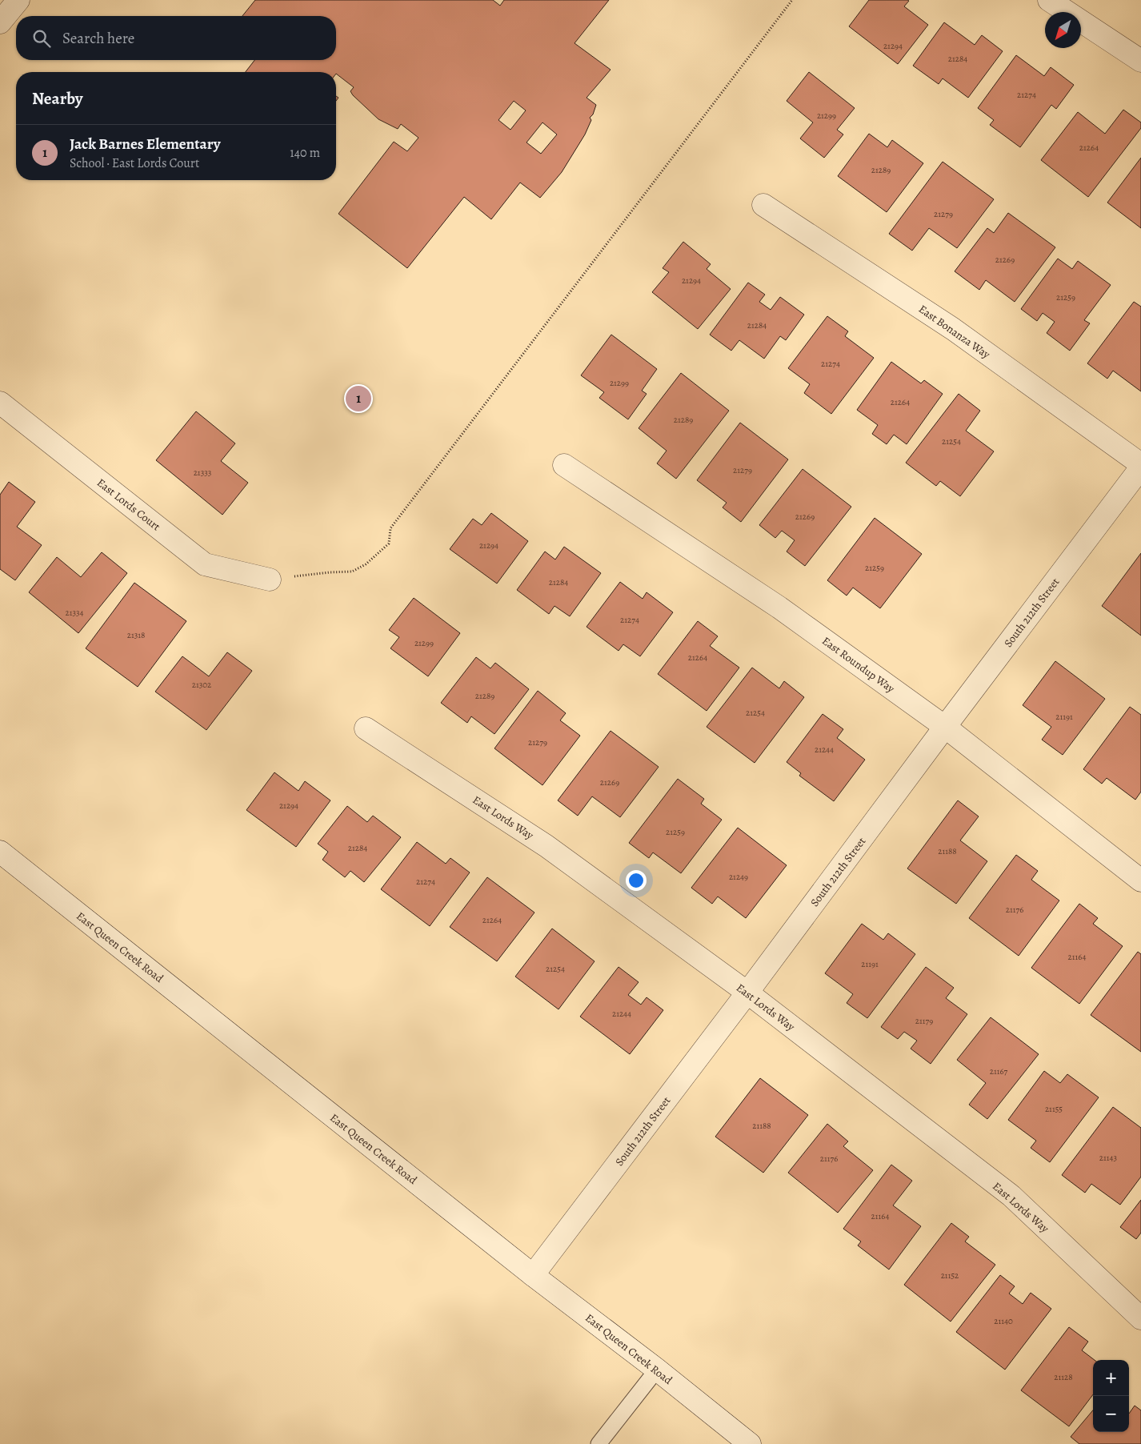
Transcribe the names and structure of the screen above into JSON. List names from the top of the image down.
{
  "streets": {
    "street": [
      "East Bonanza Way",
      "East Lords Court",
      "South 212th Street",
      "East Roundup Way",
      "East Lords Way",
      "East Queen Creek Road"
    ]
  },
  "crossings": [
    ["South 212th Street", "East Roundup Way"],
    ["South 212th Street", "East Lords Way"],
    ["South 212th Street", "East Queen Creek Road"]
  ],
  "house_numbers": [
    "21294",
    "21284",
    "21274",
    "21299",
    "21264",
    "21289",
    "21279",
    "21269",
    "21294",
    "21259",
    "21284",
    "21274",
    "21299",
    "21264",
    "21289",
    "21254",
    "21279",
    "21333",
    "21269",
    "21294",
    "21259",
    "21284",
    "21334",
    "21274",
    "21318",
    "21299",
    "21264",
    "21302",
    "21289",
    "21254",
    "21191",
    "21279",
    "21244",
    "21269",
    "21294",
    "21259",
    "21284",
    "21188",
    "21249",
    "21274",
    "21176",
    "21264",
    "21164",
    "21191",
    "21254",
    "21244",
    "21179",
    "21167",
    "21155",
    "21188",
    "21143",
    "21176",
    "21164",
    "21152",
    "21140",
    "21128"
  ],
  "north": "bottom left",
  "page": {
    "search": "Search here",
    "heading": "Nearby",
    "list": [
      {
        "mark": "1",
        "name": "Jack Barnes Elementary",
        "note": "School · East Lords Court",
        "value": "140 m"
      }
    ],
    "pins": "1",
    "map_buttons": ["+", "−"]
  }
}
